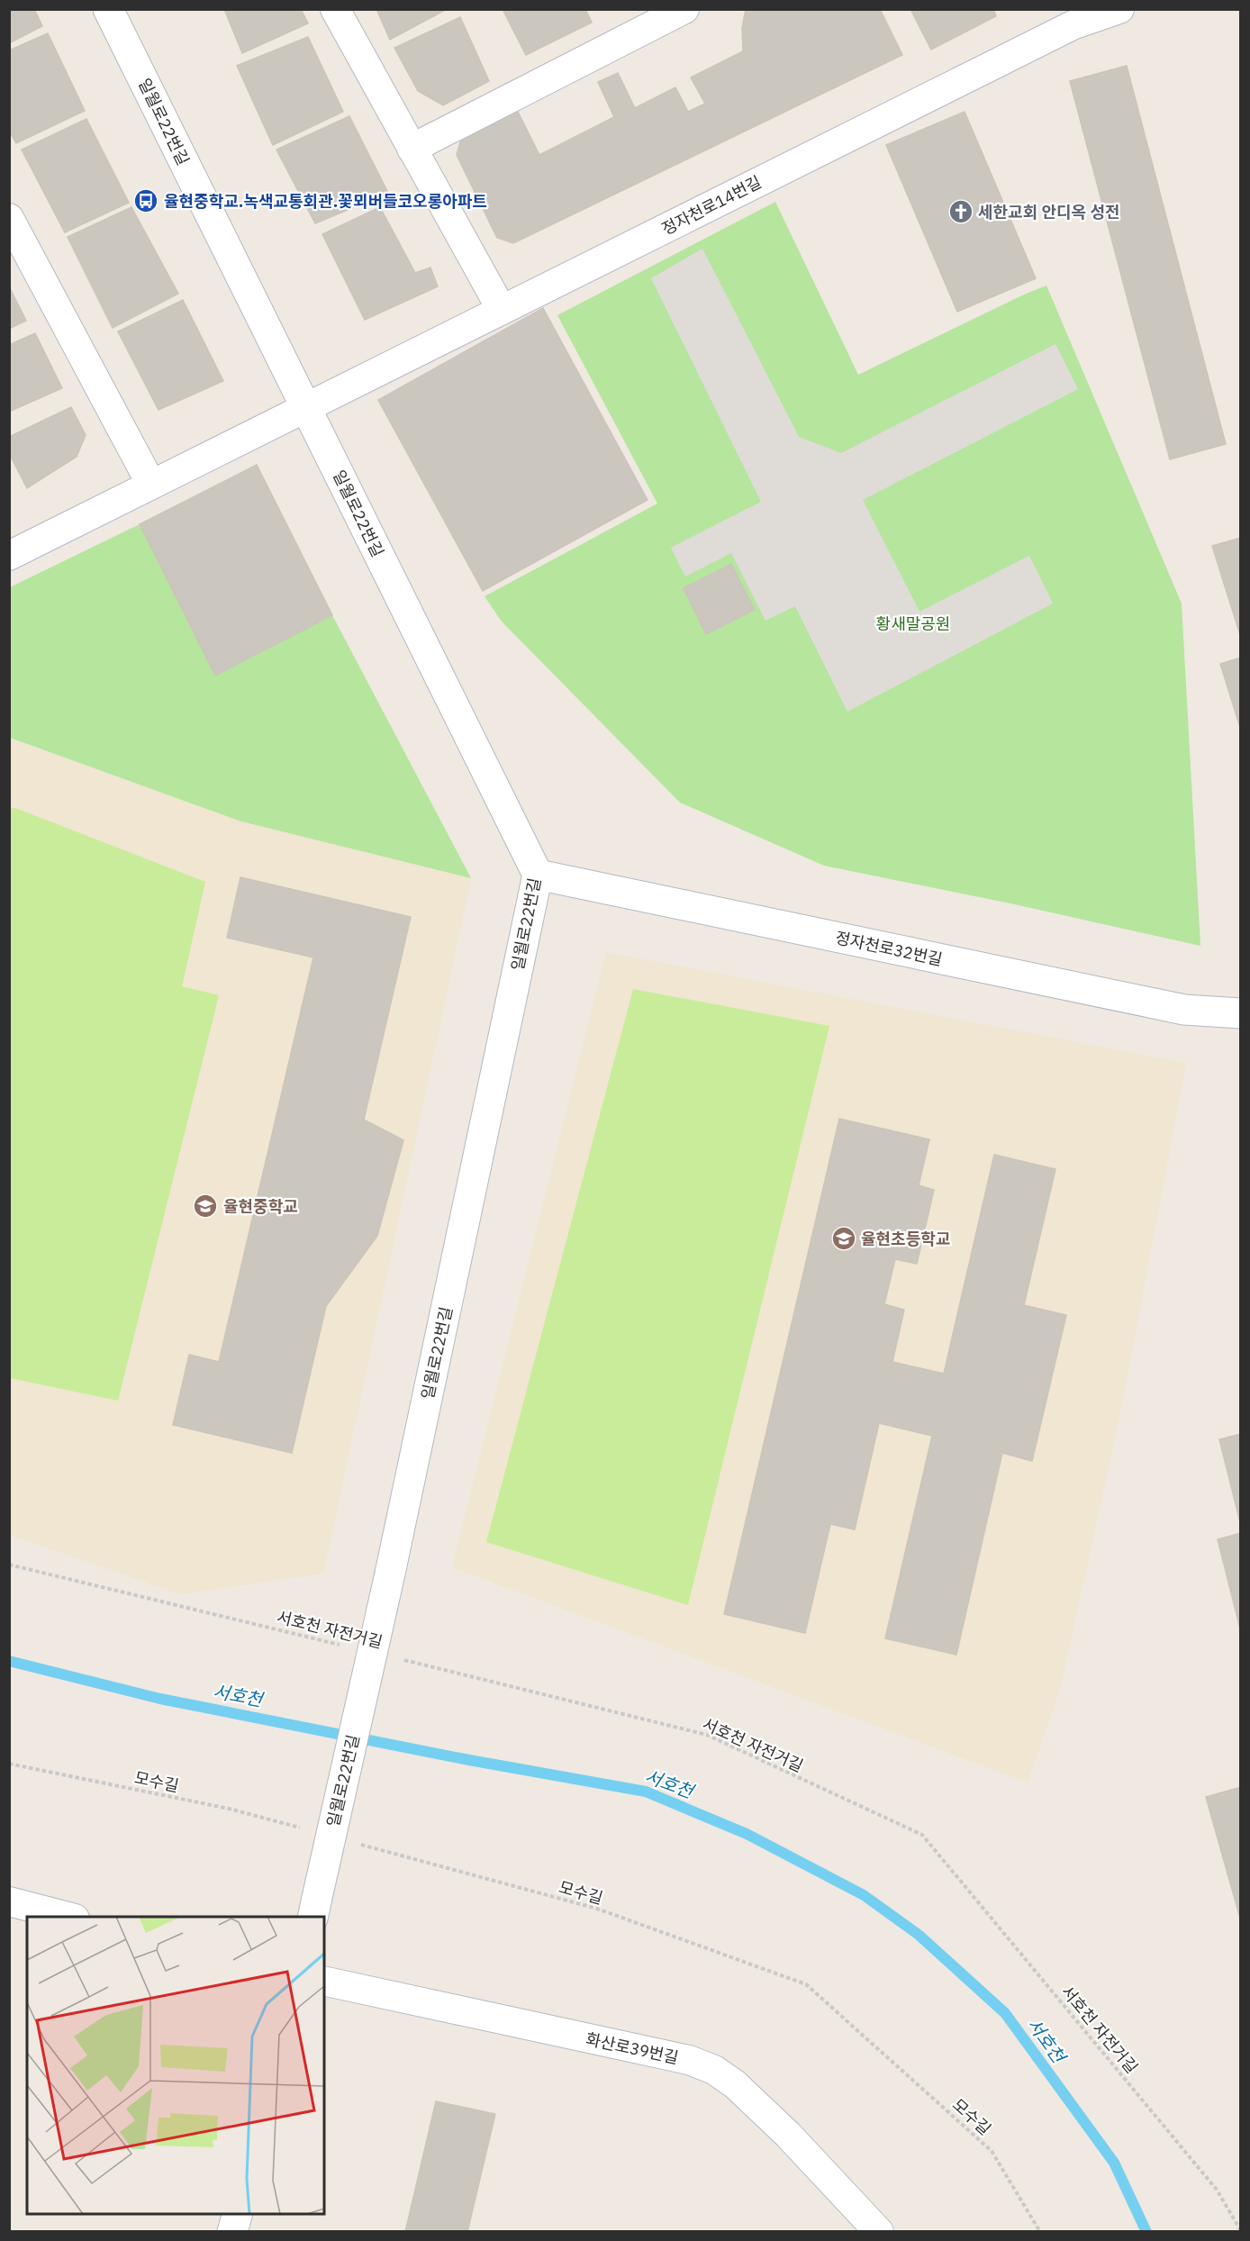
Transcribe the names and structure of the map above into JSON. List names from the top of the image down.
{
  "streets": {
    "street": [
      "일월로22번길",
      "정자천로14번길",
      "정자천로32번길",
      "화산로39번길"
    ],
    "path": ["서호천 자전거길", "모수길"]
  },
  "crossings": [
    ["일월로22번길", "정자천로14번길"],
    ["일월로22번길", "정자천로32번길"]
  ],
  "water": ["서호천"],
  "parks": ["황새말공원"],
  "places": {
    "bus stop": ["율현중학교.녹색교통회관.꽃뫼버들코오롱아파트"],
    "church": ["세한교회 안디옥 성전"],
    "school or university": ["율현중학교", "율현초등학교"]
  }
}
